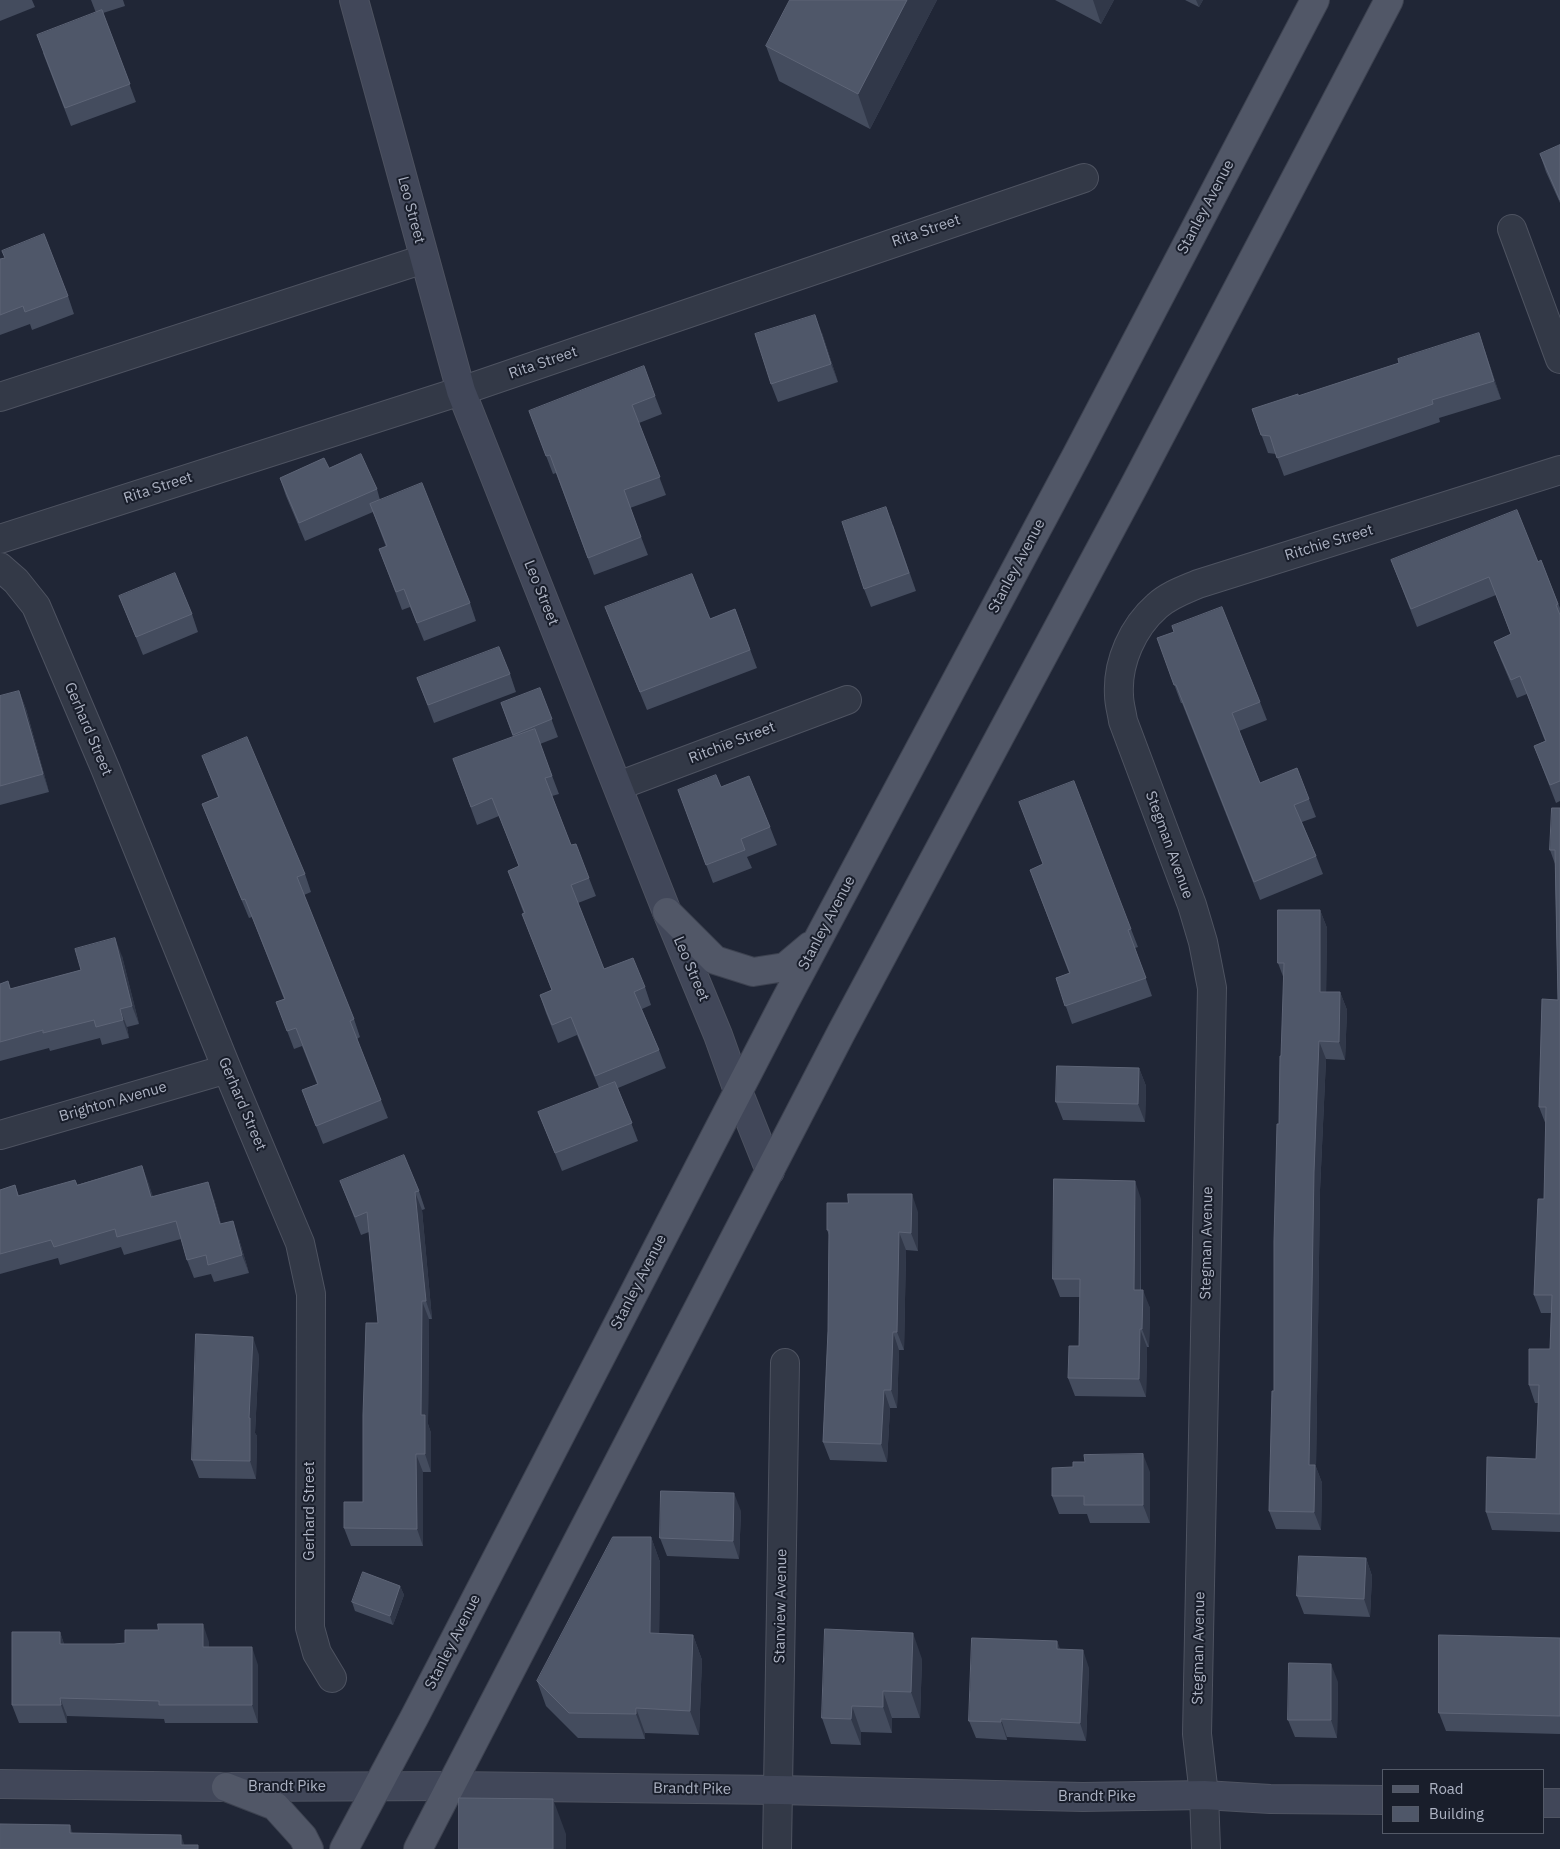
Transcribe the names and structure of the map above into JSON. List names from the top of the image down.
{
  "streets": {
    "main road": ["Stanley Avenue", "Leo Street", "Brandt Pike"],
    "street": [
      "Rita Street",
      "Ritchie Street",
      "Gerhard Street",
      "Stegman Avenue",
      "Brighton Avenue",
      "Stanview Avenue"
    ]
  },
  "crossings": [
    ["Stanley Avenue", "Leo Street"],
    ["Stanley Avenue", "Brandt Pike"],
    ["Leo Street", "Rita Street"],
    ["Leo Street", "Ritchie Street"],
    ["Ritchie Street", "Stegman Avenue"],
    ["Gerhard Street", "Brighton Avenue"],
    ["Stegman Avenue", "Brandt Pike"],
    ["Stanview Avenue", "Brandt Pike"]
  ],
  "legend": ["Road", "Building"]
}
